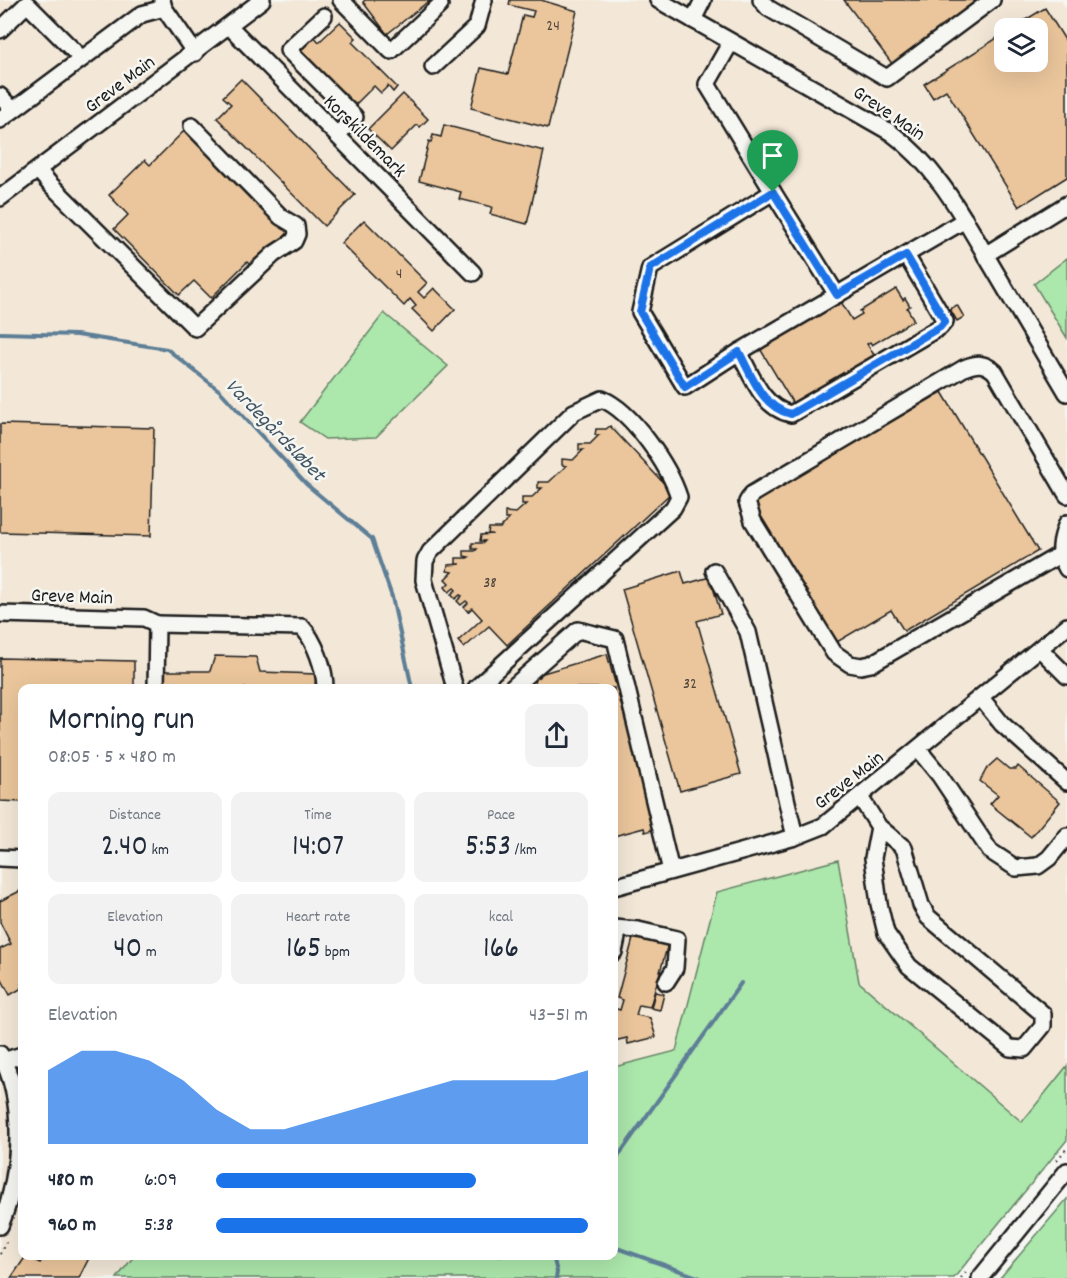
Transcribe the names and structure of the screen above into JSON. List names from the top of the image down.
{
  "streets": {
    "street": ["Greve Main", "Korskildemark"]
  },
  "crossings": [
    ["Greve Main", "Korskildemark"]
  ],
  "water": ["Vardegårdsløbet"],
  "house_numbers": [
    "24",
    "4",
    "38",
    "32"
  ],
  "page": {
    "heading": ["Morning run", "08:05 · 5 × 480 m"],
    "stats": [
      ["Distance", "2.40 km"],
      ["Time", "14:07"],
      ["Pace", "5:53 /km"],
      ["Elevation", "40 m"],
      ["Heart rate", "165 bpm"],
      ["kcal", "166"]
    ],
    "chart": ["Elevation", "43–51 m"],
    "list": [
      {
        "name": "480 m",
        "note": "6:09"
      },
      {
        "name": "960 m",
        "note": "5:38"
      }
    ]
  }
}
